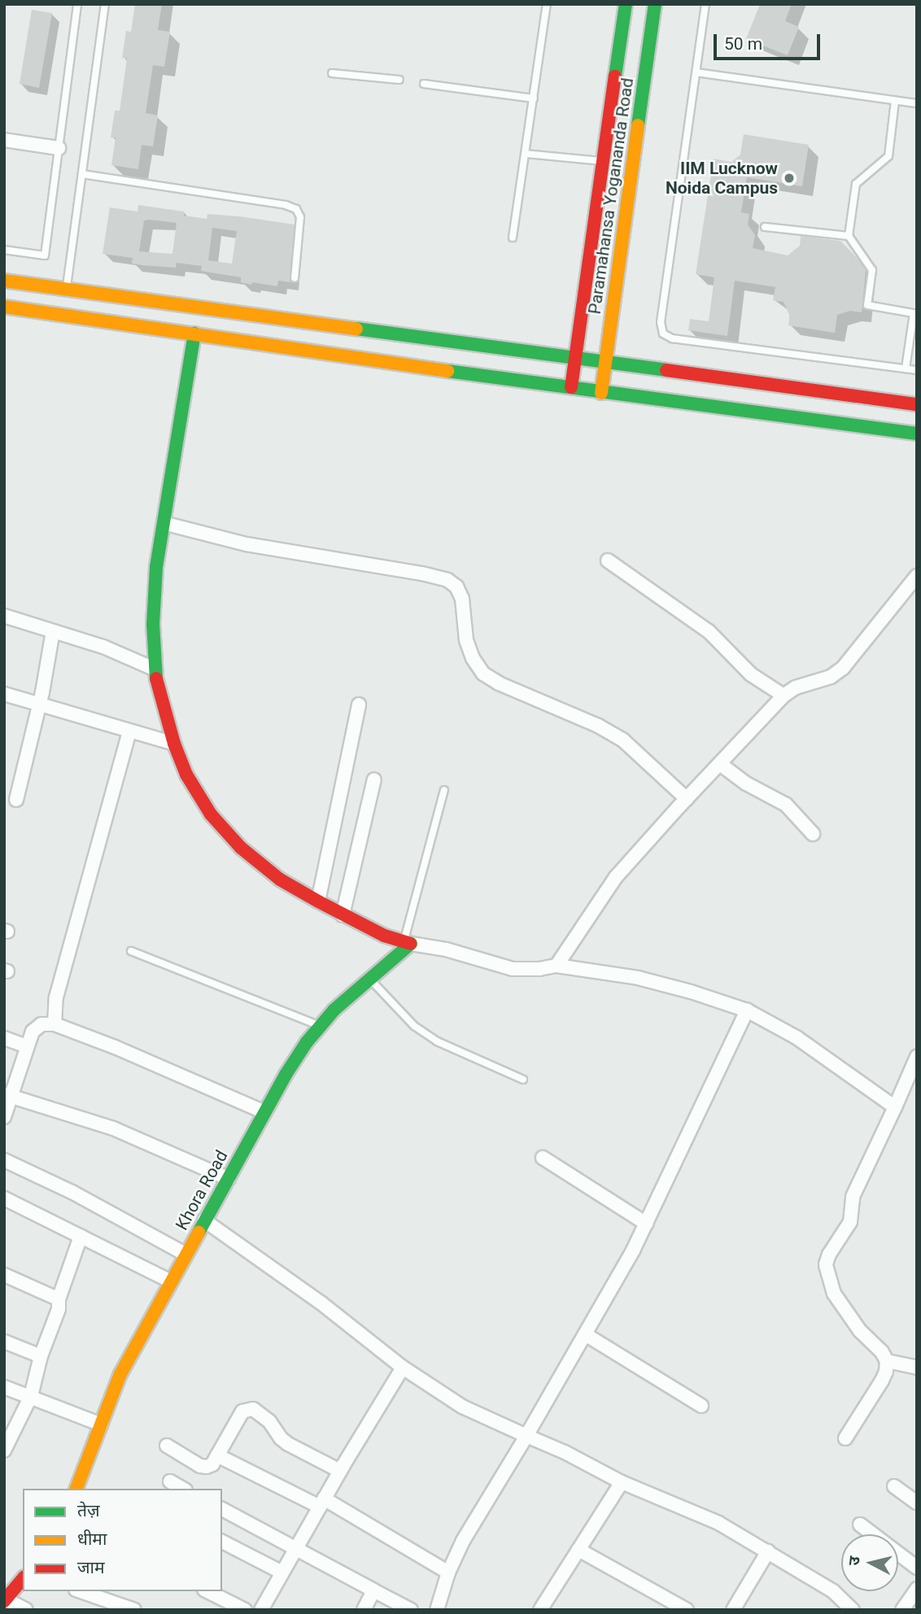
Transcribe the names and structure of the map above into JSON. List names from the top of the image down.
{
  "streets": {
    "street": ["Paramahansa Yogananda Road", "Khora Road"]
  },
  "places": ["IIM Lucknow Noida Campus"],
  "legend": ["तेज़", "धीमा", "जाम"],
  "scale_bar": "50 m",
  "north": "left"
}
